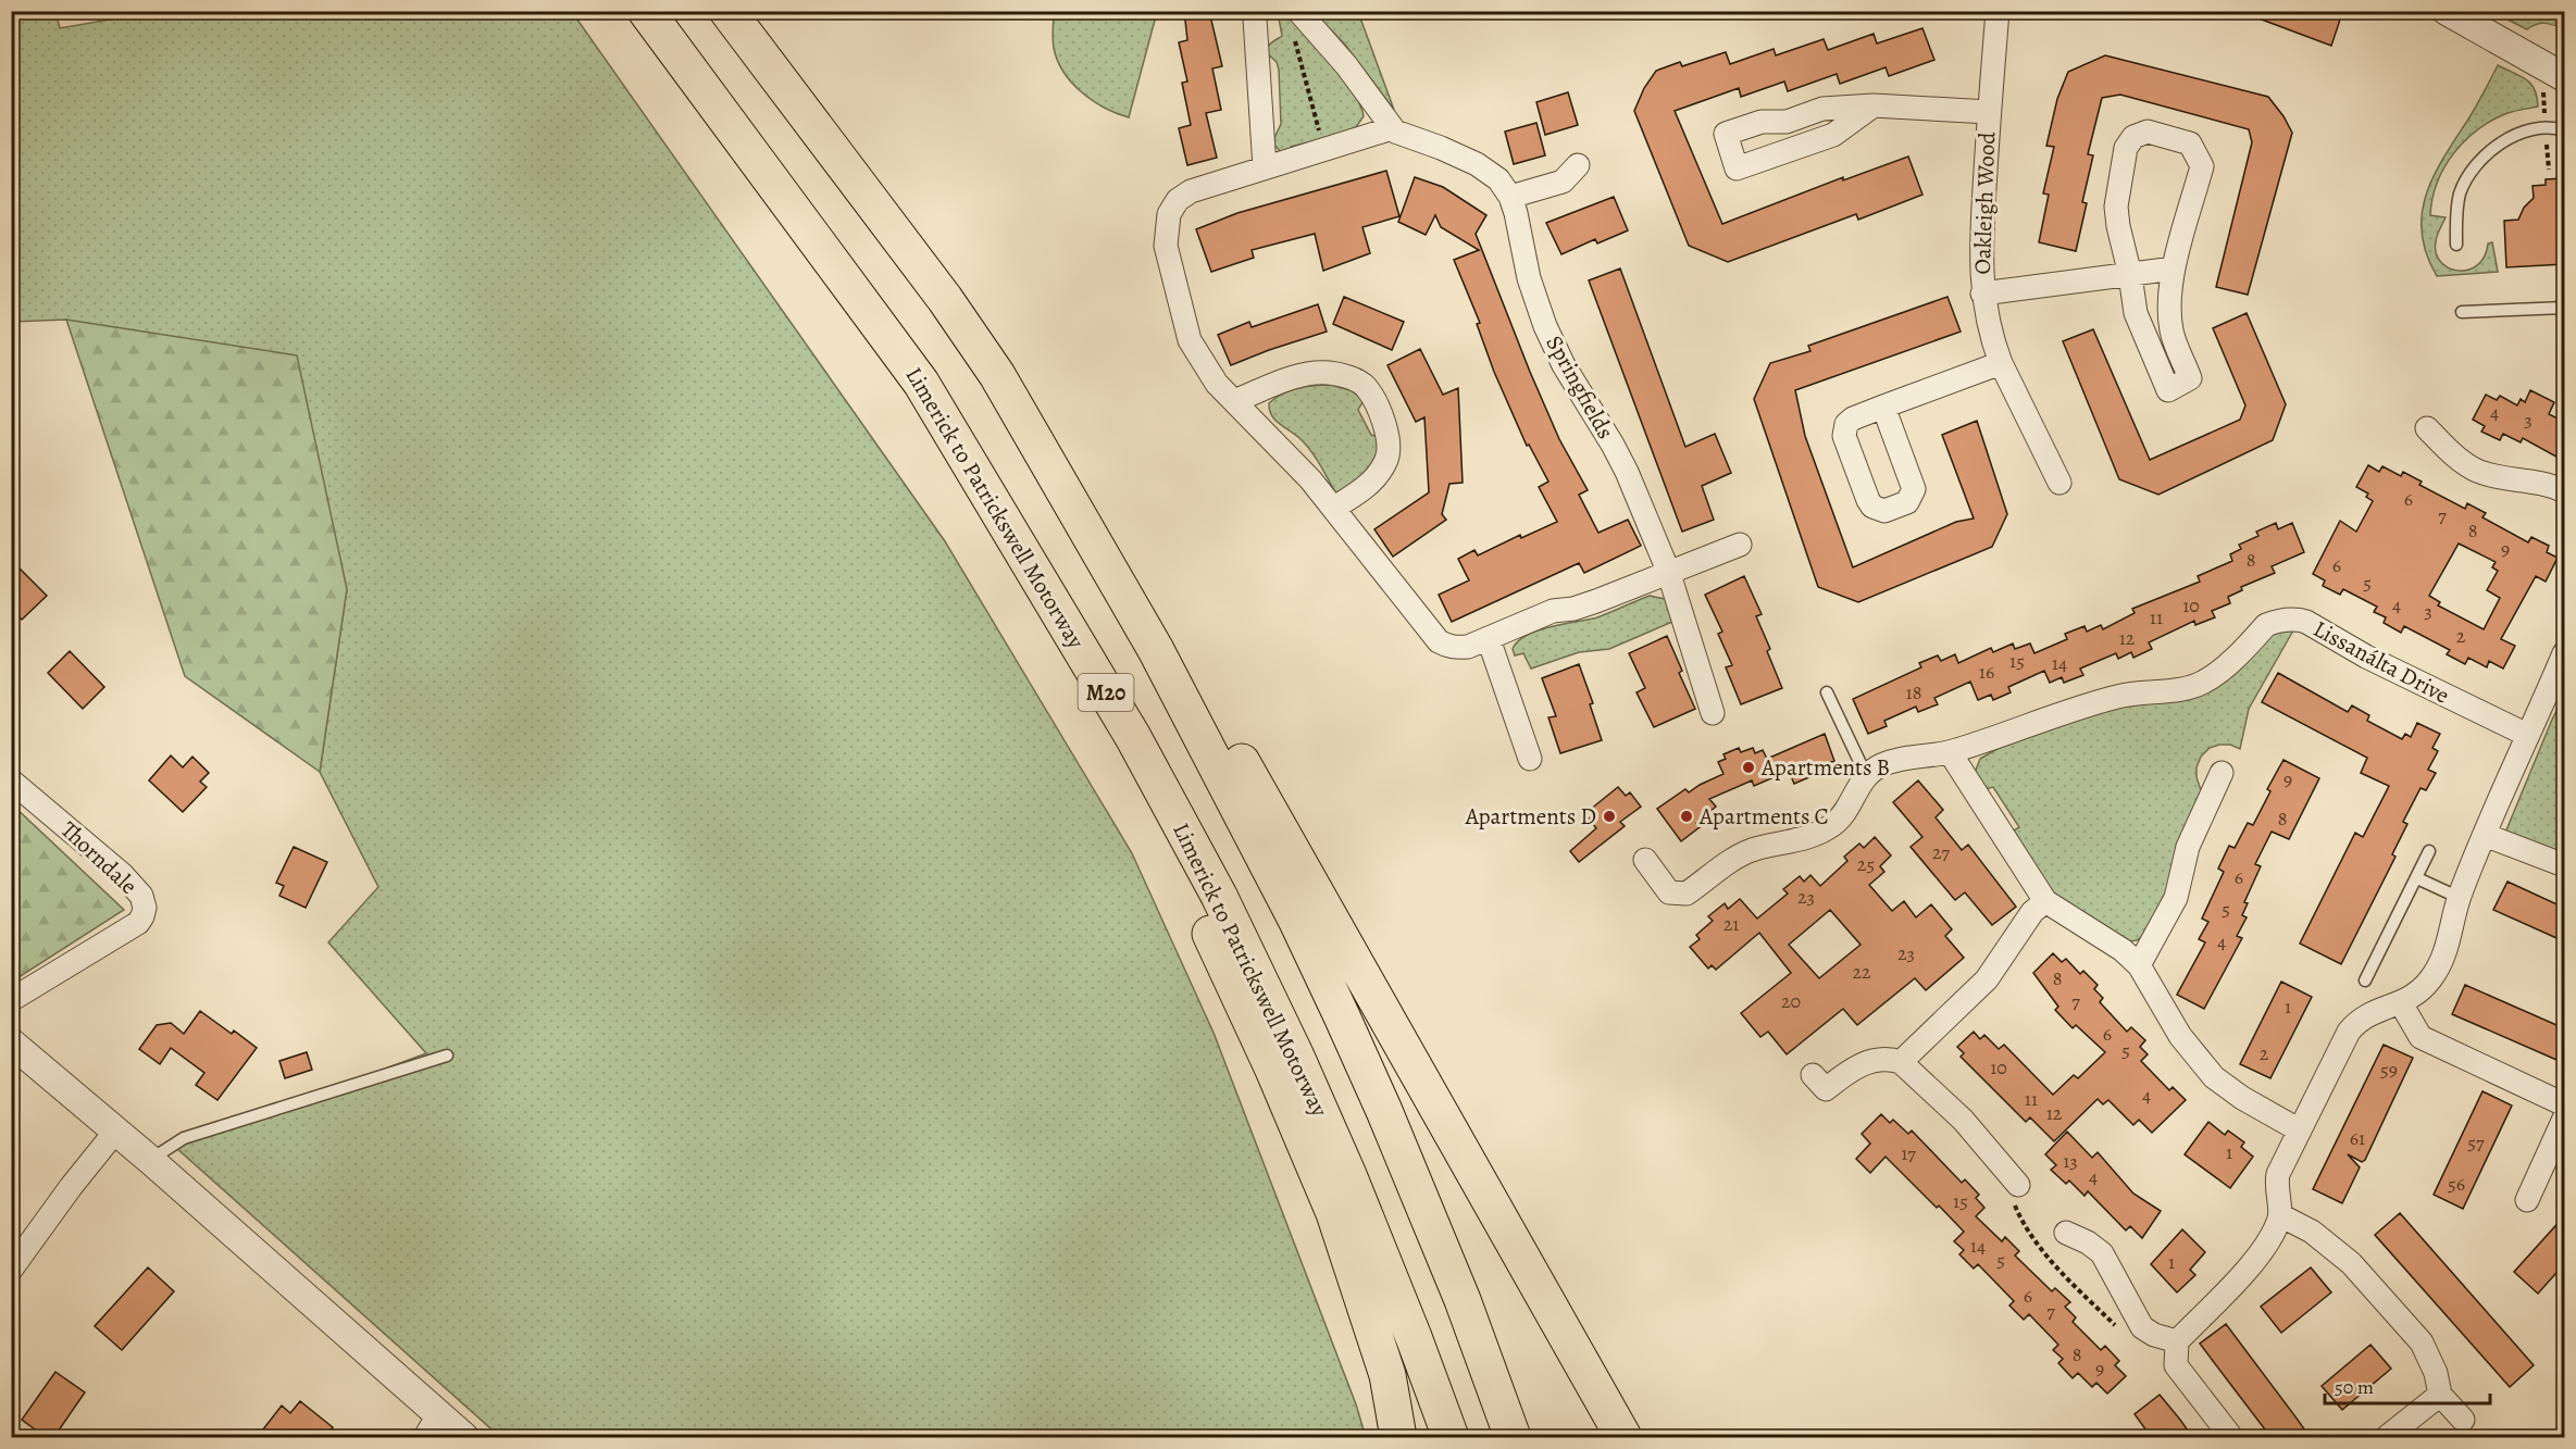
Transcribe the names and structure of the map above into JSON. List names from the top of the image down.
{
  "streets": {
    "highway": ["Limerick to Patrickswell Motorway", "M20"],
    "street": [
      "Oakleigh Wood",
      "Springfields",
      "Lissanálta Drive",
      "Thorndale"
    ]
  },
  "crossings": [
    ["Limerick to Patrickswell Motorway", "M20"]
  ],
  "places": ["Apartments B", "Apartments D", "Apartments C"],
  "house_numbers": [
    "4",
    "3",
    "6",
    "7",
    "8",
    "9",
    "8",
    "6",
    "5",
    "4",
    "10",
    "3",
    "11",
    "2",
    "12",
    "15",
    "14",
    "16",
    "18",
    "9",
    "8",
    "27",
    "25",
    "6",
    "23",
    "5",
    "21",
    "4",
    "23",
    "22",
    "8",
    "20",
    "7",
    "1",
    "6",
    "5",
    "2",
    "10",
    "59",
    "4",
    "11",
    "12",
    "61",
    "57",
    "1",
    "17",
    "13",
    "4",
    "56",
    "15",
    "14",
    "5",
    "1",
    "6",
    "7",
    "8",
    "9"
  ],
  "scale_bar": "50 m"
}
